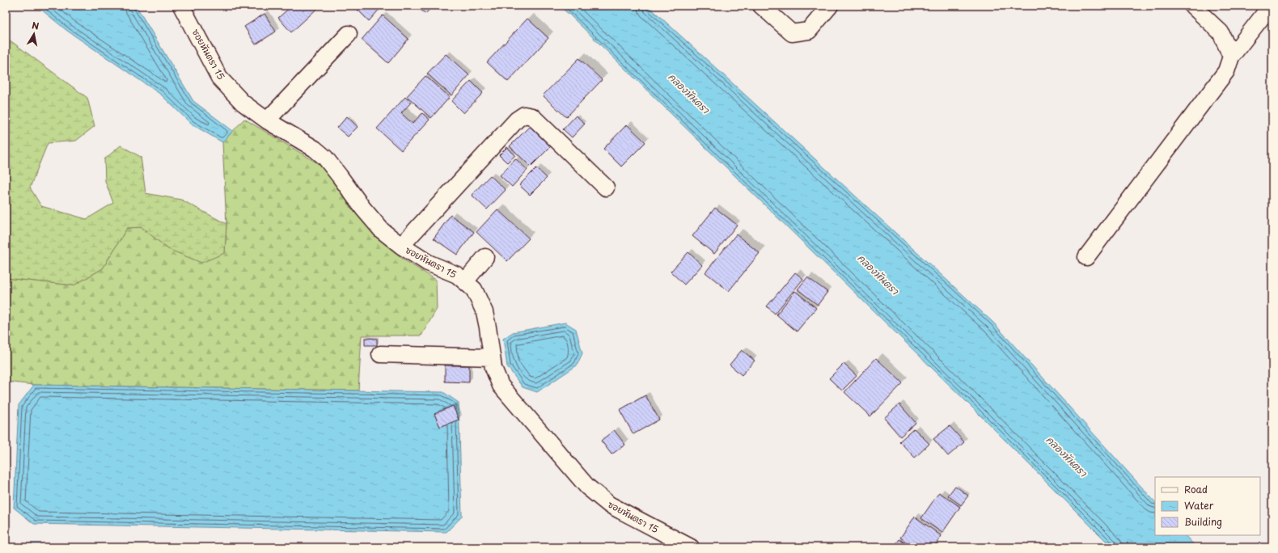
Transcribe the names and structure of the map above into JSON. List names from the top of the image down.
{
  "streets": {
    "street": ["ซอยหันตรา 15"]
  },
  "water": ["คลองหันตรา"],
  "legend": ["Road", "Water", "Building"],
  "north": "top"
}
